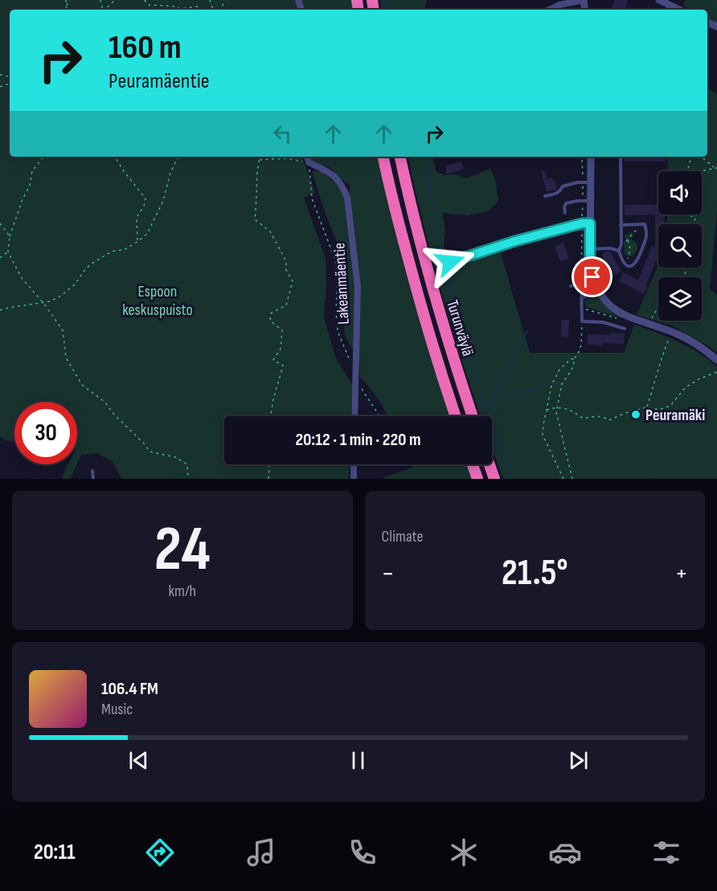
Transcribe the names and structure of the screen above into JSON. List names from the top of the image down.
{
  "streets": {
    "highway": ["Turunväylä"],
    "street": ["Lakeanmäentie"]
  },
  "parks": ["Espoon keskuspuisto"],
  "places": ["Peuramäki"],
  "page": {
    "turn": ["160 m", "Peuramäentie"],
    "limit": "30",
    "trip": "20:12 · 1 min · 220 m",
    "tile": [
      ["24", "km/h"],
      "Climate"
    ],
    "heat": ["−", "21.5°", "+"],
    "song": ["106.4 FM", "Music"],
    "tabs": "20:11"
  }
}
